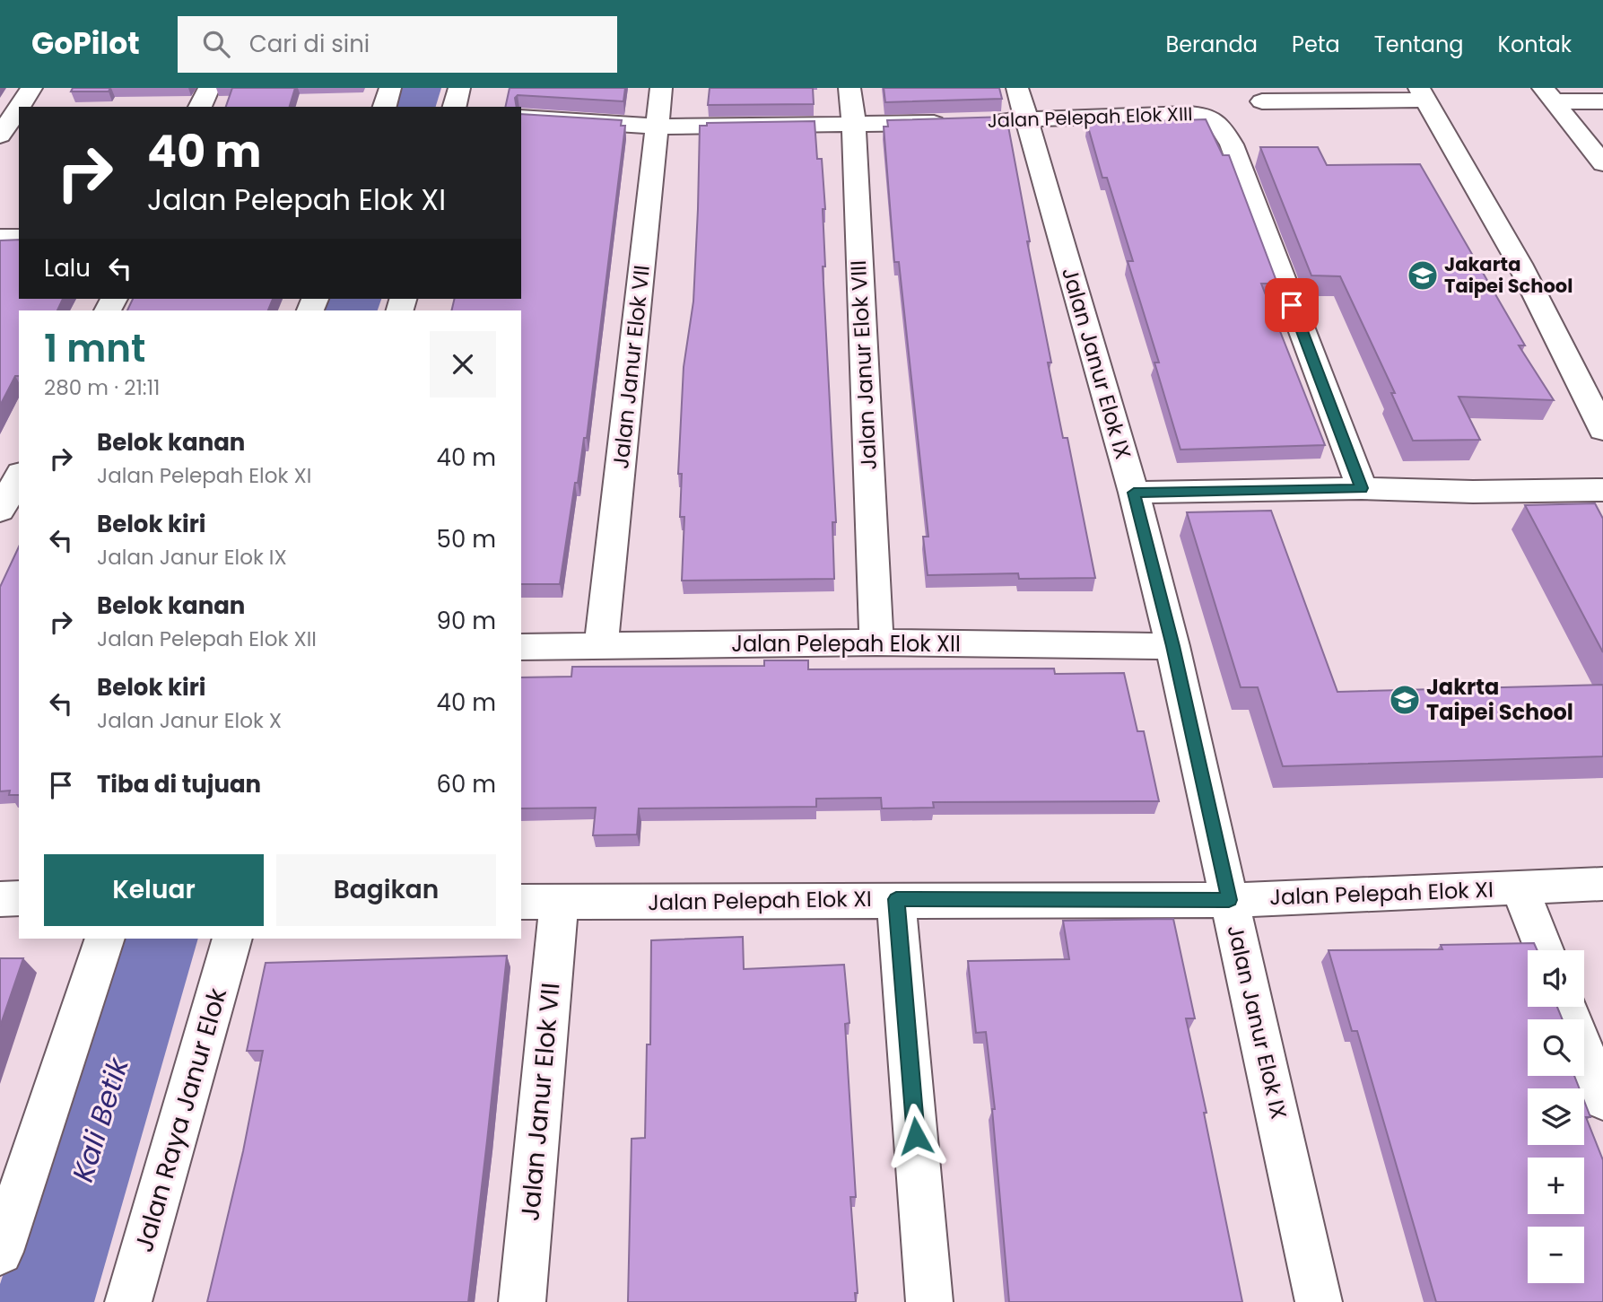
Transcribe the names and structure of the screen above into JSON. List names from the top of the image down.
{
  "streets": {
    "street": [
      "Jalan Pelepah Elok XIII",
      "Jalan Janur Elok IX",
      "Jalan Janur Elok VIII",
      "Jalan Janur Elok VII",
      "Jalan Pelepah Elok XII",
      "Jalan Pelepah Elok XI",
      "Jalan Raya Janur Elok"
    ]
  },
  "crossings": [
    ["Jalan Pelepah Elok XIII", "Jalan Janur Elok IX"],
    ["Jalan Janur Elok IX", "Jalan Pelepah Elok XII"],
    ["Jalan Janur Elok IX", "Jalan Pelepah Elok XI"],
    ["Jalan Janur Elok VIII", "Jalan Pelepah Elok XII"],
    ["Jalan Janur Elok VII", "Jalan Pelepah Elok XII"],
    ["Jalan Janur Elok VII", "Jalan Pelepah Elok XI"]
  ],
  "water": ["Kali Betik"],
  "places": {
    "school or university": ["Jakarta Taipei School", "Jakrta Taipei School"]
  },
  "page": {
    "header": "GoPilot",
    "search": "Cari di sini",
    "nav": [
      "Beranda",
      "Peta",
      "Tentang",
      "Kontak"
    ],
    "turn": ["40 m", "Jalan Pelepah Elok XI"],
    "then": "Lalu",
    "heading": ["1 mnt", "280 m · 21:11"],
    "list": [
      {
        "name": "Belok kanan",
        "note": "Jalan Pelepah Elok XI",
        "value": "40 m"
      },
      {
        "name": "Belok kiri",
        "note": "Jalan Janur Elok IX",
        "value": "50 m"
      },
      {
        "name": "Belok kanan",
        "note": "Jalan Pelepah Elok XII",
        "value": "90 m"
      },
      {
        "name": "Belok kiri",
        "note": "Jalan Janur Elok X",
        "value": "40 m"
      },
      {
        "name": "Tiba di tujuan",
        "value": "60 m"
      }
    ],
    "buttons": ["Keluar", "Bagikan"],
    "map_buttons": ["+", "−"]
  }
}
